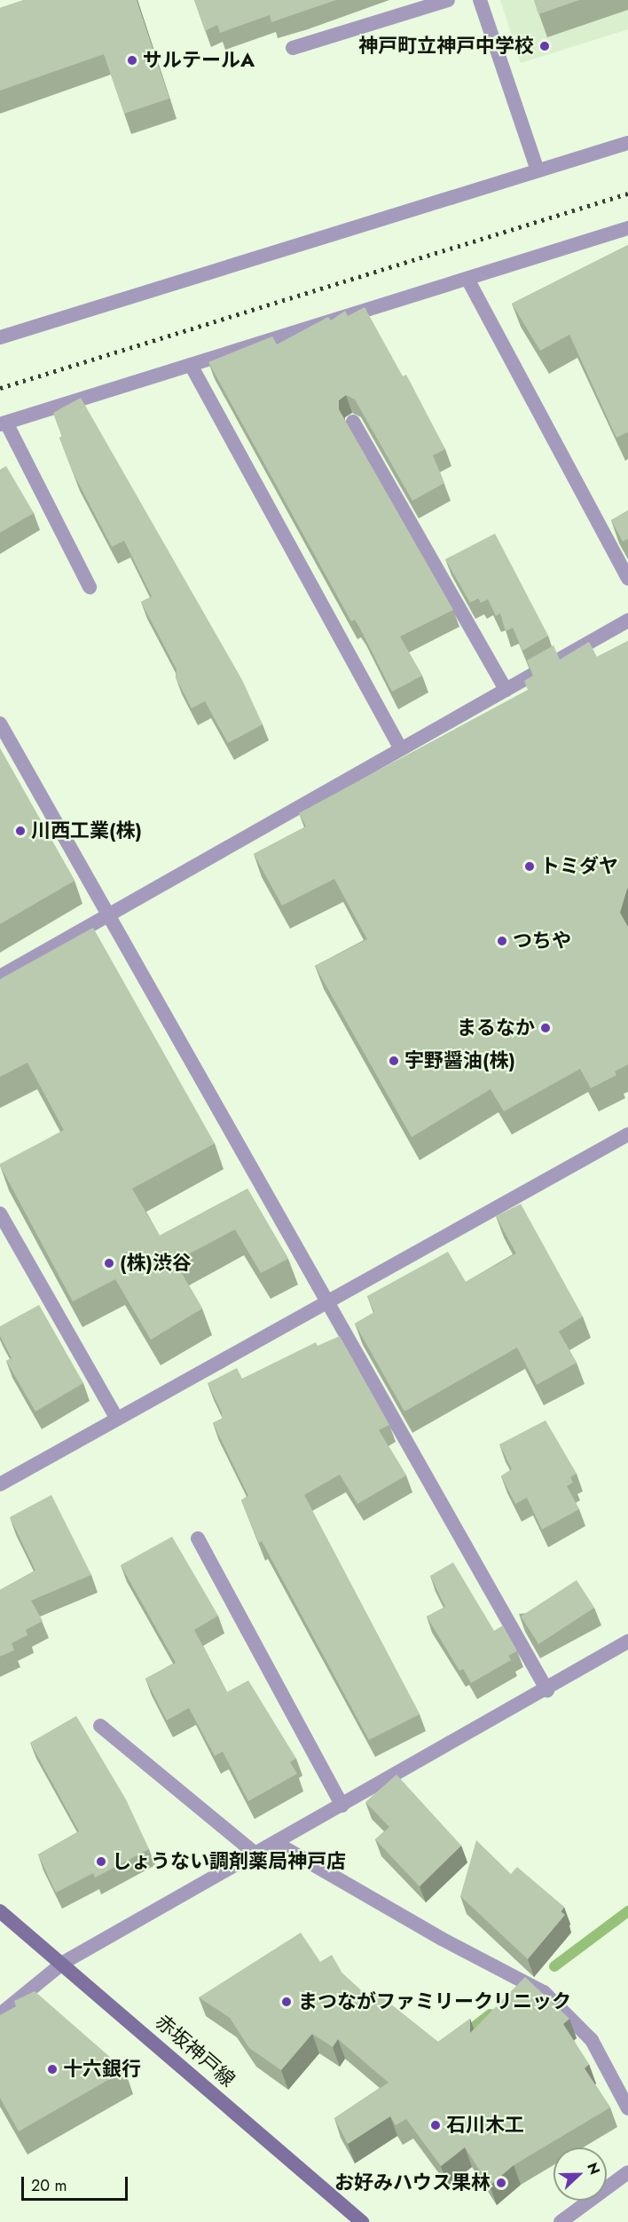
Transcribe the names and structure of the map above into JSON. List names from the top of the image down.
{
  "streets": {
    "main road": ["赤坂神戸線"]
  },
  "places": [
    "神戸町立神戸中学校",
    "サルテールA",
    "川西工業(株)",
    "トミダヤ",
    "つちや",
    "まるなか",
    "宇野醤油(株)",
    "(株)渋谷",
    "しょうない調剤薬局神戸店",
    "まつながファミリークリニック",
    "十六銀行",
    "石川木工",
    "お好みハウス果林"
  ],
  "scale_bar": "20 m",
  "north": "right"
}
